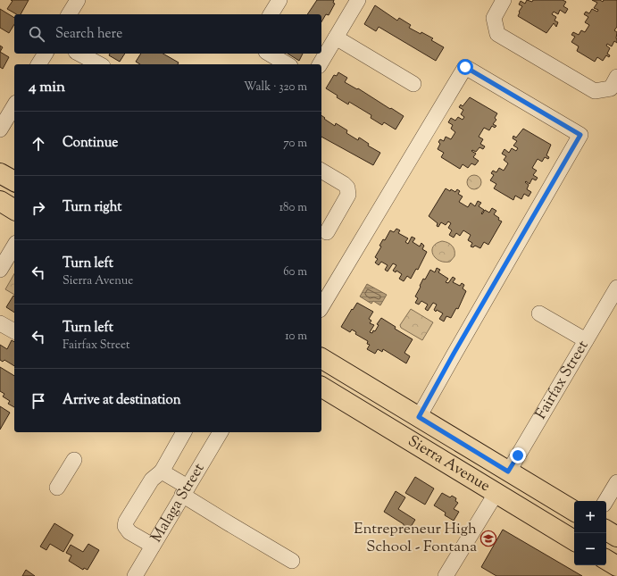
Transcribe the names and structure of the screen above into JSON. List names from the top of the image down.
{
  "streets": {
    "main road": ["Sierra Avenue"],
    "street": ["Fairfax Street", "Malaga Street"]
  },
  "crossings": [
    ["Fairfax Street", "Sierra Avenue"]
  ],
  "places": {
    "school or university": ["Entrepreneur High School - Fontana"]
  },
  "page": {
    "search": "Search here",
    "heading": ["4 min", "Walk · 320 m"],
    "list": [
      ["Continue", "70 m"],
      ["Turn right", "180 m"],
      ["Turn left", "Sierra Avenue", "60 m"],
      ["Turn left", "Fairfax Street", "10 m"],
      "Arrive at destination"
    ],
    "map_buttons": ["+", "−"]
  }
}
